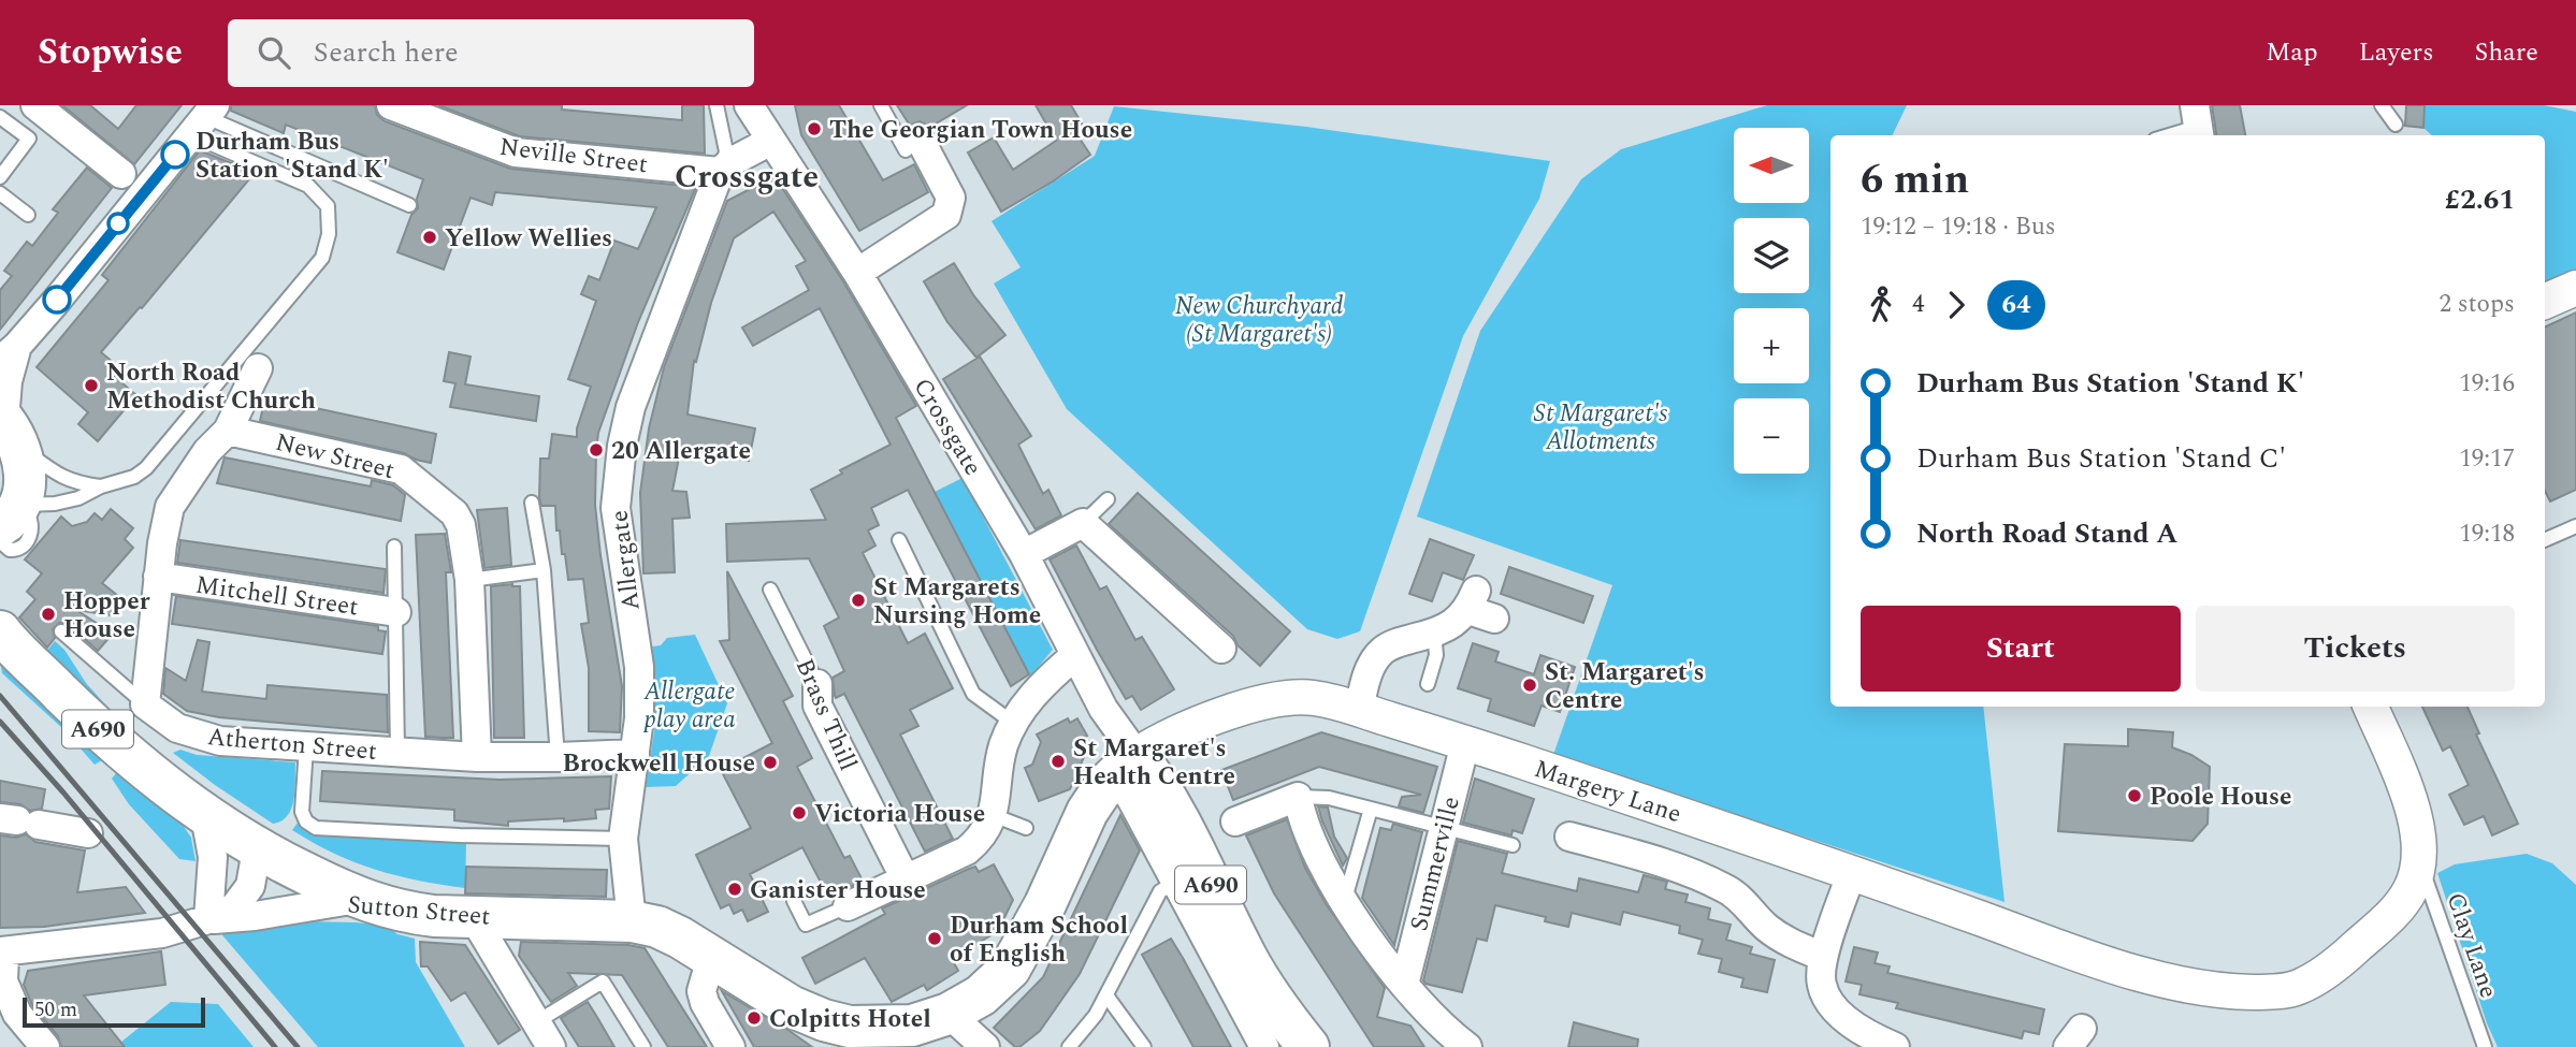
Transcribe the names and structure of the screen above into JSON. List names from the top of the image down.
{
  "streets": {
    "highway": ["A690", "Sutton Street"],
    "street": [
      "Neville Street",
      "Crossgate",
      "New Street",
      "Allergate",
      "Mitchell Street",
      "Brass Thill",
      "Atherton Street",
      "Margery Lane",
      "Summerville"
    ],
    "lane": ["Clay Lane"]
  },
  "crossings": [
    ["Neville Street", "Allergate"],
    ["Crossgate", "A690"],
    ["Crossgate", "Margery Lane"],
    ["New Street", "Atherton Street"],
    ["Allergate", "A690"],
    ["Allergate", "Atherton Street"],
    ["Allergate", "Sutton Street"],
    ["A690", "Margery Lane"],
    ["A690", "Sutton Street"],
    ["Margery Lane", "Summerville"],
    ["Margery Lane", "Clay Lane"]
  ],
  "districts": ["Crossgate"],
  "parks": ["New Churchyard (St Margaret's)", "St Margaret's Allotments", "Allergate play area"],
  "places": [
    "The Georgian Town House",
    "Durham Bus Station 'Stand K'",
    "Yellow Wellies",
    "North Road Methodist Church",
    "20 Allergate",
    "St Margarets Nursing Home",
    "Hopper House",
    "St. Margaret's Centre",
    "St Margaret's Health Centre",
    "Brockwell House",
    "Poole House",
    "Victoria House",
    "Ganister House",
    "Durham School of English",
    "Colpitts Hotel"
  ],
  "lines": ["bus line 64"],
  "scale_bar": "50 m",
  "north": "left",
  "page": {
    "header": "Stopwise",
    "search": "Search here",
    "nav": ["Map", "Layers", "Share"],
    "map_buttons": ["+", "−"],
    "heading": ["6 min", "19:12 – 19:18 · Bus", "£2.61"],
    "legs": ["4", "64", "2 stops"],
    "list": [
      {
        "name": "Durham Bus Station 'Stand K'",
        "value": "19:16"
      },
      {
        "name": "Durham Bus Station 'Stand C'",
        "value": "19:17"
      },
      {
        "name": "North Road Stand A",
        "value": "19:18"
      }
    ],
    "buttons": ["Start", "Tickets"],
    "scale": "50 m"
  }
}
